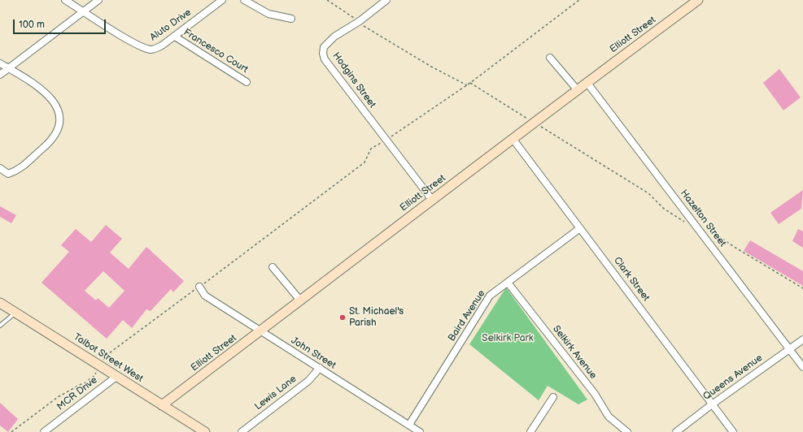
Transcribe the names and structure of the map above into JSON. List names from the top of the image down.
{
  "streets": {
    "street": [
      "Aluto Drive",
      "Elliott Street",
      "Francesco Court",
      "Hodgins Street",
      "Hazelton Street",
      "Clark Street",
      "Baird Avenue",
      "Selkirk Avenue",
      "John Street",
      "Talbot Street West",
      "Queens Avenue",
      "Lewis Lane",
      "MCR Drive"
    ]
  },
  "crossings": [
    ["Aluto Drive", "Francesco Court"],
    ["Elliott Street", "Hodgins Street"],
    ["Elliott Street", "Hazelton Street"],
    ["Elliott Street", "Clark Street"],
    ["Elliott Street", "John Street"],
    ["Elliott Street", "Talbot Street West"],
    ["Hazelton Street", "Queens Avenue"],
    ["Clark Street", "Baird Avenue"],
    ["Clark Street", "Queens Avenue"],
    ["Baird Avenue", "Selkirk Avenue"],
    ["Baird Avenue", "John Street"],
    ["John Street", "Lewis Lane"],
    ["Talbot Street West", "MCR Drive"]
  ],
  "parks": ["Selkirk Park"],
  "places": ["St. Michael's Parish"],
  "scale_bar": "100 m"
}
